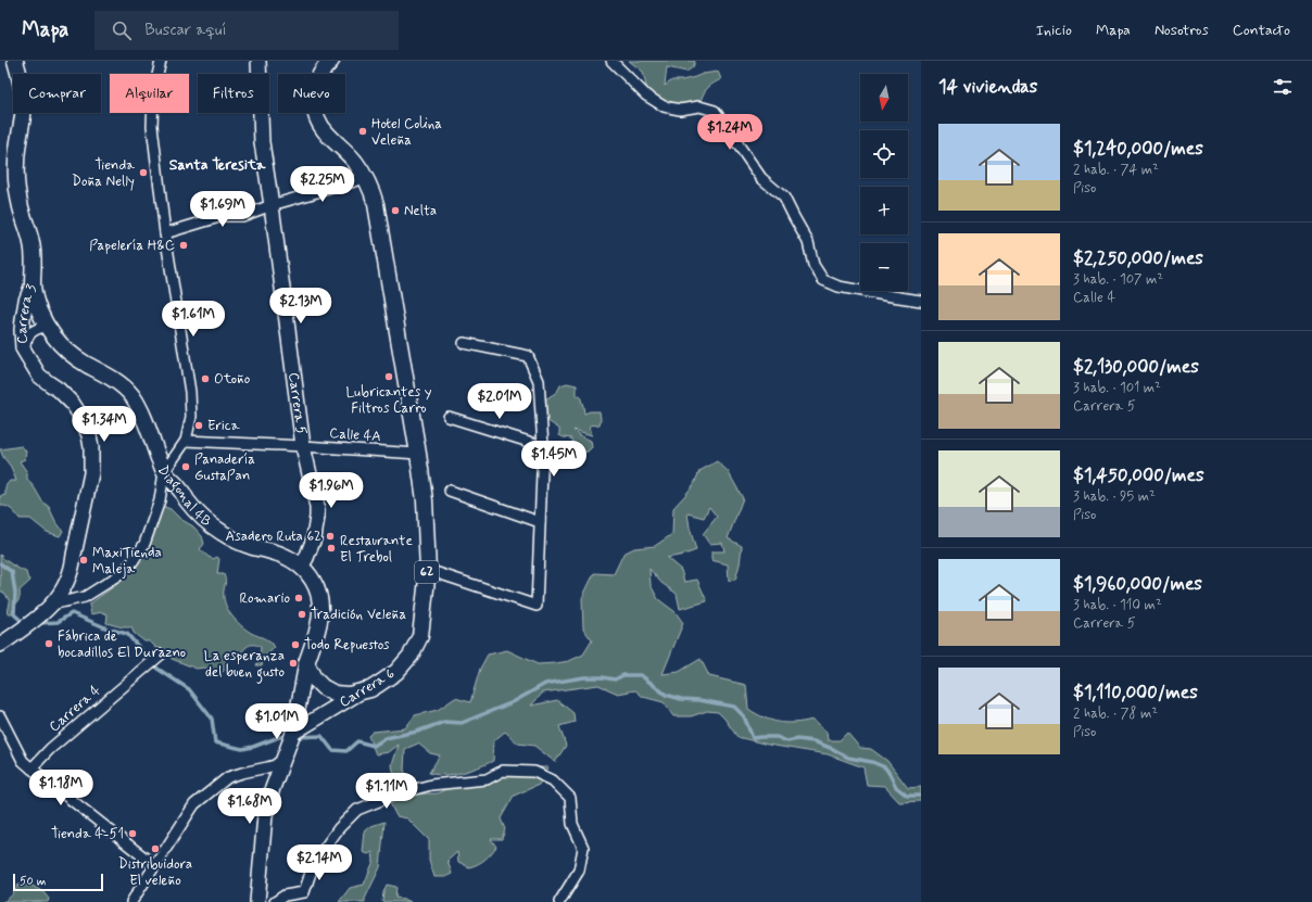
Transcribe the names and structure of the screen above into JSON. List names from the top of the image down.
{
  "streets": {
    "main road": [
      "Carrera 3",
      "Diagonal 4B",
      "62",
      "Carrera 6"
    ],
    "street": ["Carrera 5", "Calle 4A", "Carrera 4"]
  },
  "crossings": [
    ["Carrera 3", "Diagonal 4B"],
    ["Carrera 5", "Calle 4A"],
    ["Carrera 5", "Diagonal 4B"],
    ["Calle 4A", "62"],
    ["Calle 4A", "Carrera 6"],
    ["62", "Carrera 6"]
  ],
  "districts": ["Santa Teresita"],
  "places": [
    "Hotel Colina Veleña",
    "Tienda Doña Nelly",
    "Nelta",
    "Papelería H&C",
    "Lubricantes y Filtros Carro",
    "Otoño",
    "Erica",
    "Panadería GustaPan",
    "Asadero Ruta 62",
    "Restaurante El Trebol",
    "MaxiTienda Maleja",
    "Romario",
    "Tradición Veleña",
    "Fábrica de bocadillos El Durazno",
    "Todo Repuestos",
    "La esperanza del buen gusto",
    "Tienda 4-51",
    "Distribuidora El veleño"
  ],
  "scale_bar": "50 m",
  "north": "bottom",
  "page": {
    "header": "Mapa",
    "search": "Buscar aquí",
    "nav": [
      "Inicio",
      "Mapa",
      "Nosotros",
      "Contacto"
    ],
    "heading": "14 viviendas",
    "map_buttons": ["+", "−"],
    "chip": [
      "Comprar",
      "Alquilar",
      "Filtros",
      "Nuevo"
    ],
    "list": [
      {
        "name": "$1,240,000/mes",
        "note": "2 hab. · 74 m² · Piso"
      },
      {
        "name": "$2,250,000/mes",
        "note": "3 hab. · 107 m² · Calle 4"
      },
      {
        "name": "$2,130,000/mes",
        "note": "3 hab. · 101 m² · Carrera 5"
      },
      {
        "name": "$1,450,000/mes",
        "note": "3 hab. · 95 m² · Piso"
      },
      {
        "name": "$1,960,000/mes",
        "note": "3 hab. · 110 m² · Carrera 5"
      },
      {
        "name": "$1,110,000/mes",
        "note": "2 hab. · 78 m² · Piso"
      }
    ],
    "price": [
      "$1.24M",
      "$2.25M",
      "$1.69M",
      "$2.13M",
      "$1.61M",
      "$2.01M",
      "$1.34M",
      "$1.45M",
      "$1.96M",
      "$1.01M",
      "$1.18M",
      "$1.11M",
      "$1.68M",
      "$2.14M"
    ],
    "scale": "50 m"
  }
}
